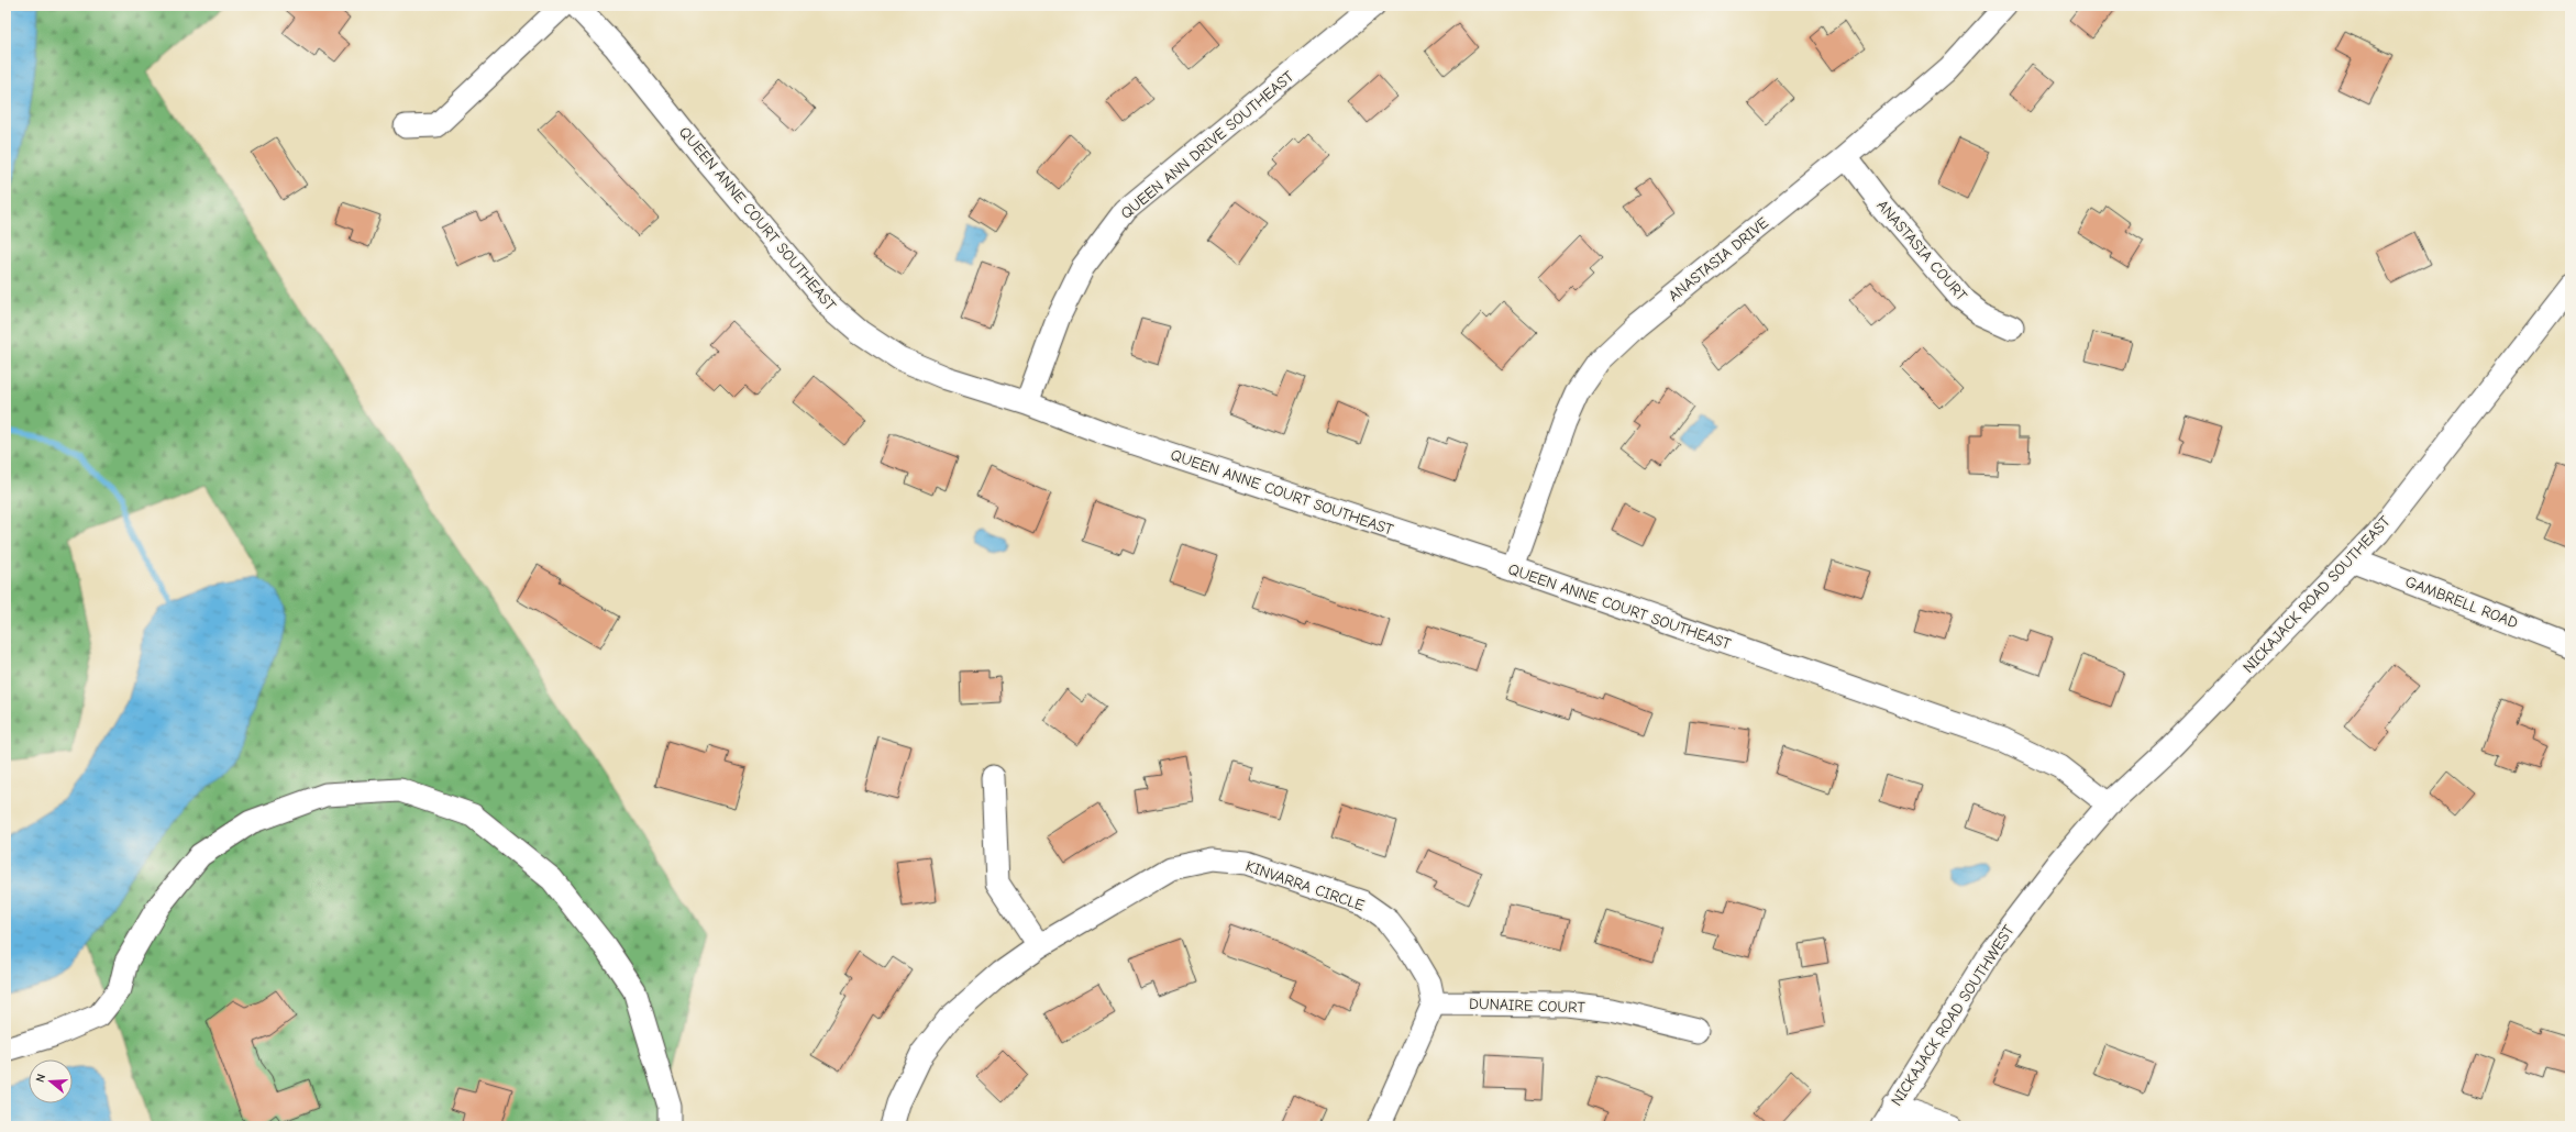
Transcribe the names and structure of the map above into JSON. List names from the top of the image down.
{
  "streets": {
    "street": [
      "QUEEN ANN DRIVE SOUTHEAST",
      "QUEEN ANNE COURT SOUTHEAST",
      "ANASTASIA COURT",
      "ANASTASIA DRIVE",
      "NICKAJACK ROAD SOUTHEAST",
      "GAMBRELL ROAD",
      "KINVARRA CIRCLE",
      "DUNAIRE COURT",
      "NICKAJACK ROAD SOUTHWEST"
    ]
  },
  "crossings": [
    ["QUEEN ANN DRIVE SOUTHEAST", "QUEEN ANNE COURT SOUTHEAST"],
    ["QUEEN ANNE COURT SOUTHEAST", "ANASTASIA DRIVE"],
    ["QUEEN ANNE COURT SOUTHEAST", "NICKAJACK ROAD SOUTHEAST"],
    ["QUEEN ANNE COURT SOUTHEAST", "NICKAJACK ROAD SOUTHWEST"],
    ["ANASTASIA COURT", "ANASTASIA DRIVE"],
    ["NICKAJACK ROAD SOUTHEAST", "GAMBRELL ROAD"],
    ["NICKAJACK ROAD SOUTHEAST", "NICKAJACK ROAD SOUTHWEST"],
    ["KINVARRA CIRCLE", "DUNAIRE COURT"]
  ],
  "north": "left"
}
